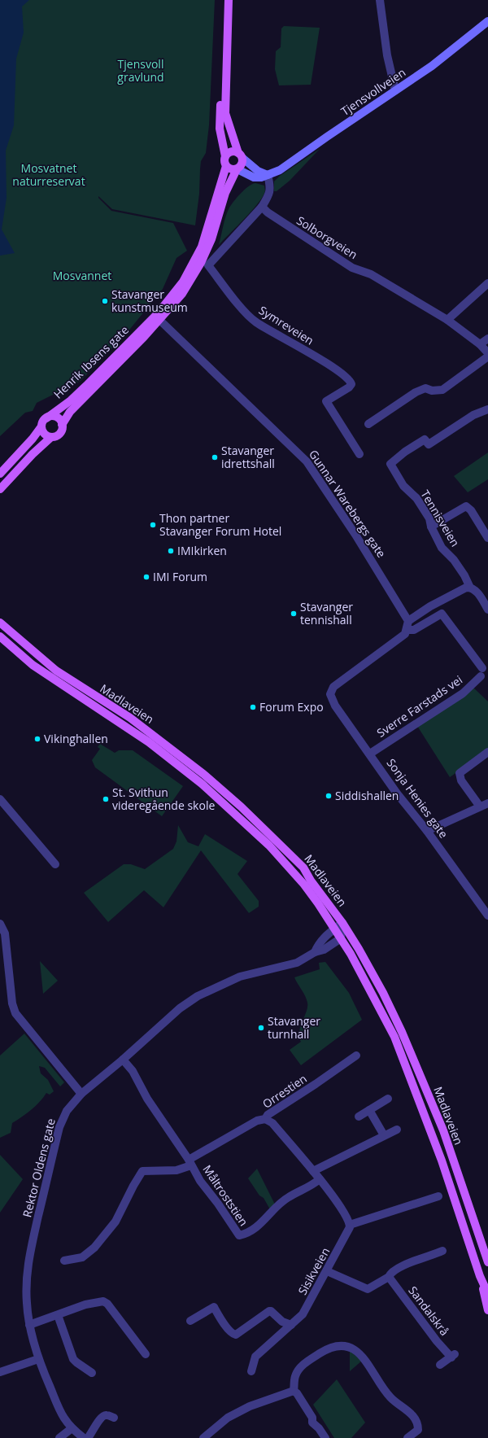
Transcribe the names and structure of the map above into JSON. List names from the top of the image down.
{
  "streets": {
    "main road": ["Henrik Ibsens gate", "Madlaveien"],
    "street": [
      "Tjensvollveien",
      "Solborgveien",
      "Symreveien",
      "Gunnar Warebergs gate",
      "Tennisveien",
      "Sverre Farstads vei",
      "Sonja Henies gate",
      "Orrestien",
      "Rektor Oldens gate",
      "Måltroststien",
      "Sisikveien",
      "Sandalskrå"
    ]
  },
  "crossings": [
    ["Tjensvollveien", "Henrik Ibsens gate"],
    ["Solborgveien", "Symreveien"],
    ["Henrik Ibsens gate", "Gunnar Warebergs gate"],
    ["Madlaveien", "Rektor Oldens gate"],
    ["Sverre Farstads vei", "Sonja Henies gate"],
    ["Orrestien", "Måltroststien"]
  ],
  "parks": ["Tjensvoll gravlund", "Mosvatnet naturreservat", "Mosvannet"],
  "places": [
    "Stavanger kunstmuseum",
    "Stavanger idrettshall",
    "Thon partner Stavanger Forum Hotel",
    "IMIkirken",
    "IMI Forum",
    "Stavanger tennishall",
    "Forum Expo",
    "Vikinghallen",
    "Siddishallen",
    "St. Svithun videregående skole",
    "Stavanger turnhall"
  ]
}
